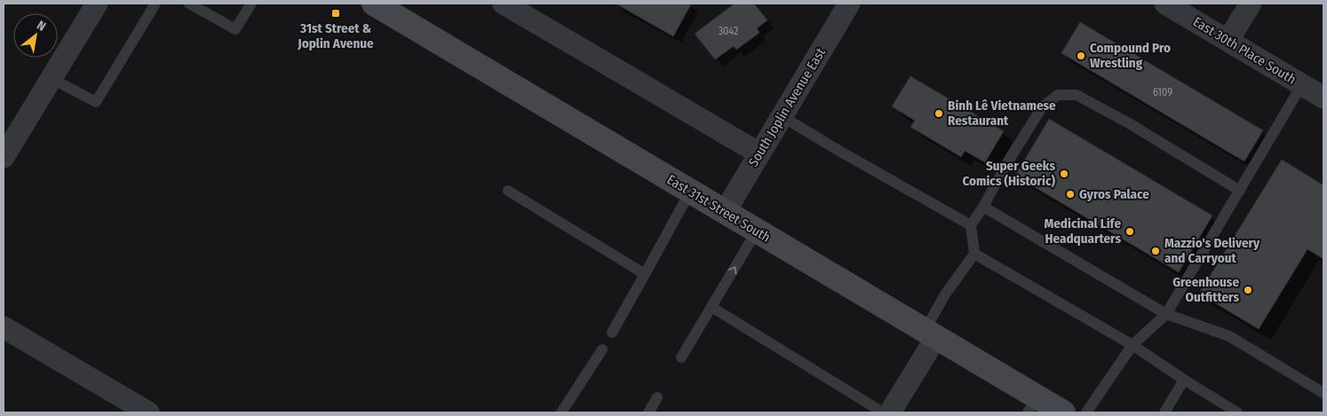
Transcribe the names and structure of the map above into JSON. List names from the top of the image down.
{
  "streets": {
    "main road": ["East 31st Street South"],
    "street": ["East 30th Place South", "South Joplin Avenue East"]
  },
  "crossings": [
    ["South Joplin Avenue East", "East 31st Street South"]
  ],
  "places": {
    "transit": ["31st Street & Joplin Avenue"],
    "other": [
      "Compound Pro Wrestling",
      "Binh Lê Vietnamese Restaurant",
      "Super Geeks Comics (Historic)",
      "Gyros Palace",
      "Medicinal Life Headquarters",
      "Mazzio's Delivery and Carryout",
      "Greenhouse Outfitters"
    ]
  },
  "house_numbers": ["3042", "6109"],
  "north": "top right"
}
